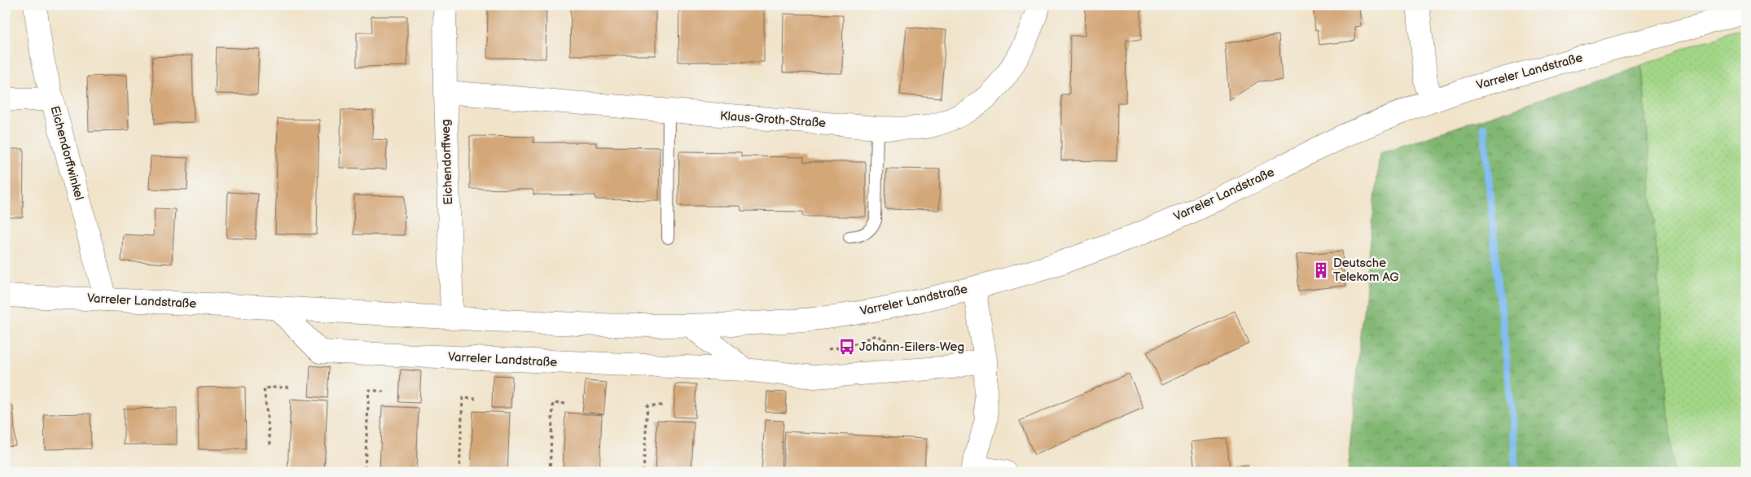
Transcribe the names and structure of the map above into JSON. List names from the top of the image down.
{
  "streets": {
    "street": [
      "Varreler Landstraße",
      "Klaus-Groth-Straße",
      "Eichendorffwinkel",
      "Eichendorffweg"
    ]
  },
  "crossings": [
    ["Varreler Landstraße", "Eichendorffwinkel"],
    ["Varreler Landstraße", "Eichendorffweg"],
    ["Klaus-Groth-Straße", "Eichendorffweg"]
  ],
  "places": {
    "building": ["Deutsche Telekom AG"],
    "bus stop": ["Johann-Eilers-Weg"]
  }
}
